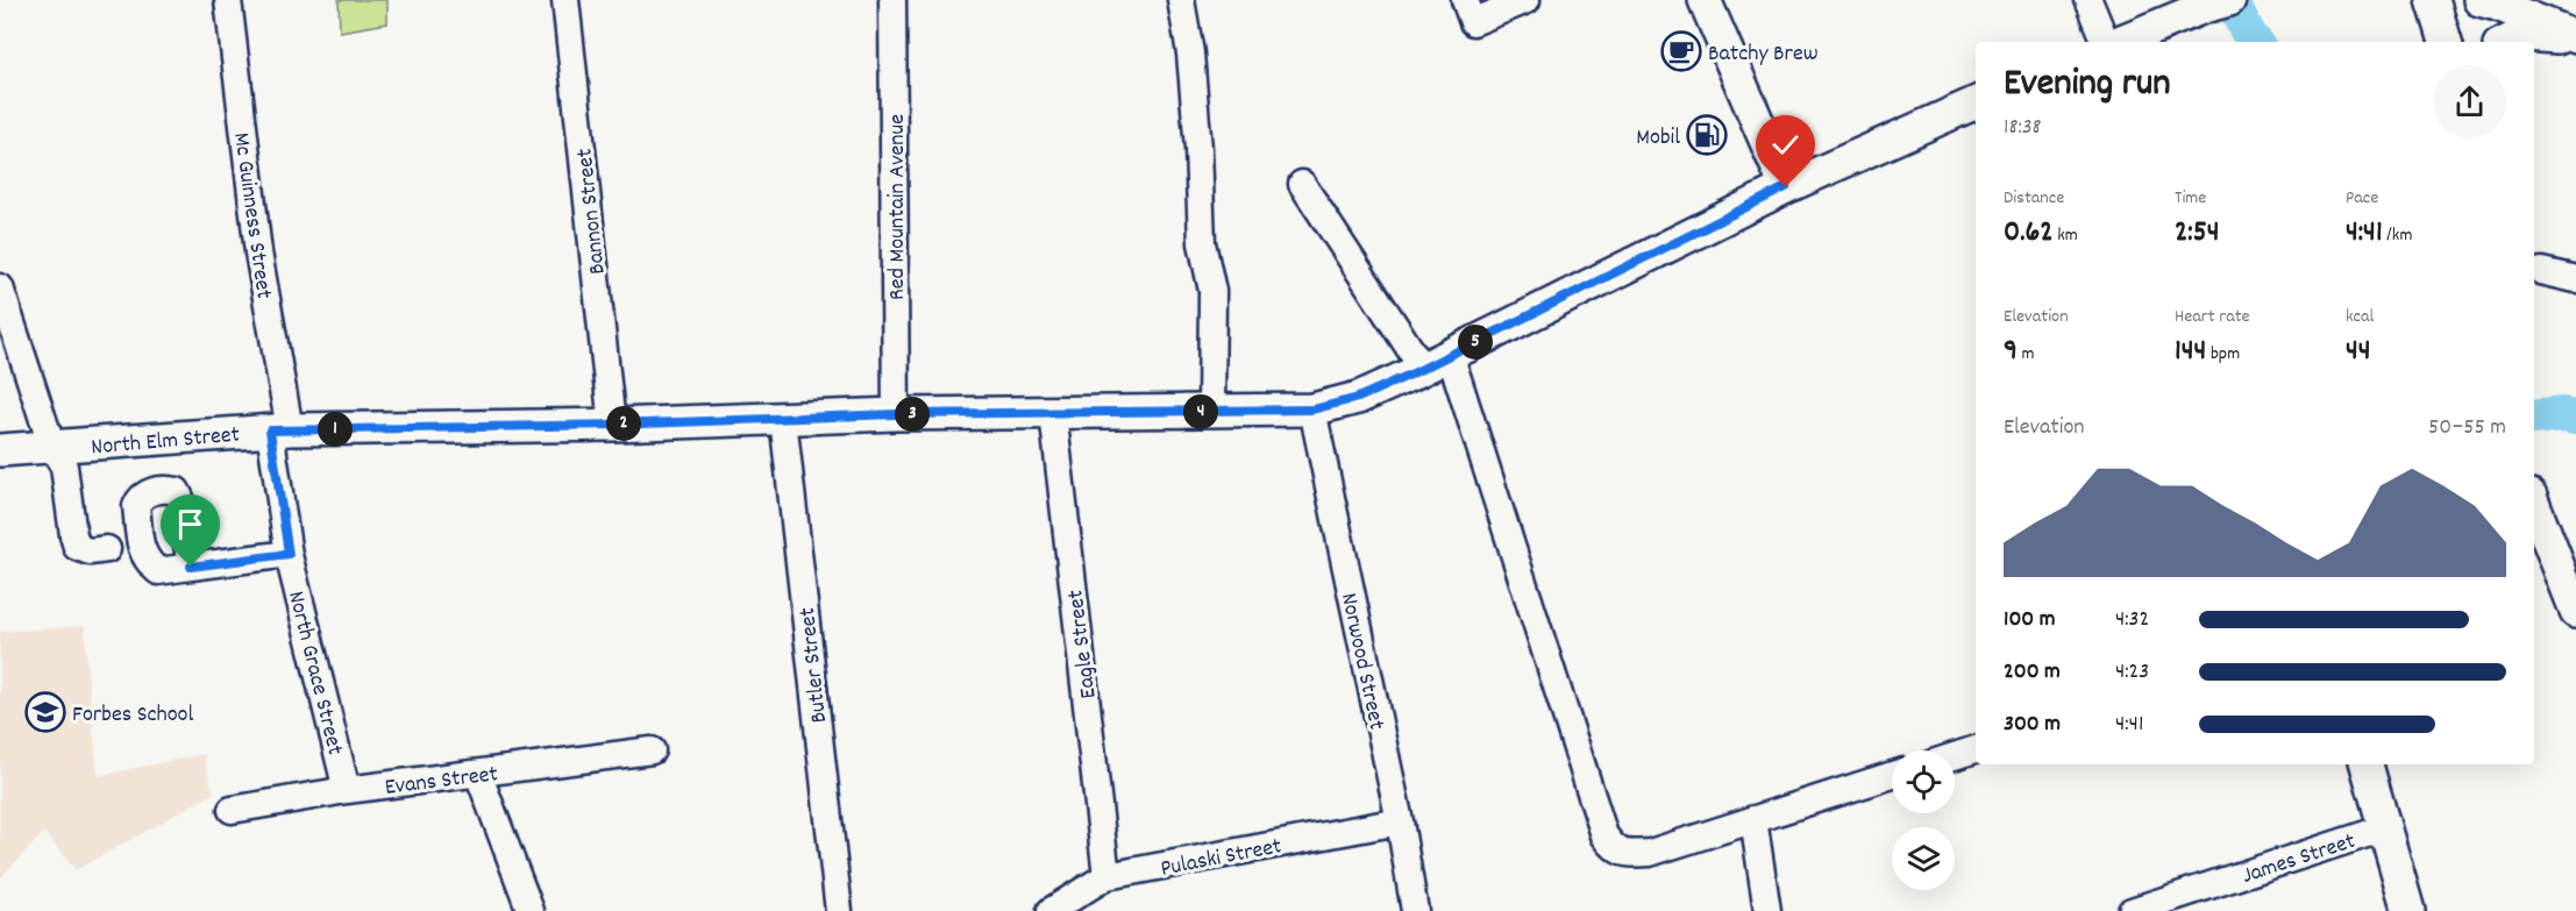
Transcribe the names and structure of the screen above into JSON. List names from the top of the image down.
{
  "streets": {
    "main road": ["North Elm Street"],
    "street": [
      "Red Mountain Avenue",
      "Bannon Street",
      "Mc Guinness Street",
      "Eagle Street",
      "Norwood Street",
      "Butler Street",
      "North Grace Street",
      "Evans Street",
      "Pulaski Street",
      "James Street"
    ]
  },
  "crossings": [
    ["Red Mountain Avenue", "North Elm Street"],
    ["Bannon Street", "North Elm Street"],
    ["Mc Guinness Street", "North Elm Street"],
    ["Mc Guinness Street", "North Grace Street"],
    ["North Elm Street", "Eagle Street"],
    ["North Elm Street", "Norwood Street"],
    ["North Elm Street", "Butler Street"],
    ["North Elm Street", "North Grace Street"],
    ["Eagle Street", "Pulaski Street"],
    ["Norwood Street", "Pulaski Street"],
    ["North Grace Street", "Evans Street"]
  ],
  "places": {
    "cafe": ["Batchy Brew"],
    "fuel station": ["Mobil"],
    "school or university": ["Forbes School"]
  },
  "page": {
    "heading": ["Evening run", "18:38"],
    "stats": [
      ["Distance", "0.62 km"],
      ["Time", "2:54"],
      ["Pace", "4:41 /km"],
      ["Elevation", "9 m"],
      ["Heart rate", "144 bpm"],
      ["kcal", "44"]
    ],
    "pins": [
      "5",
      "4",
      "3",
      "2",
      "1"
    ],
    "chart": ["Elevation", "50–55 m"],
    "list": [
      {
        "name": "100 m",
        "note": "4:32"
      },
      {
        "name": "200 m",
        "note": "4:23"
      },
      {
        "name": "300 m",
        "note": "4:41"
      }
    ]
  }
}
